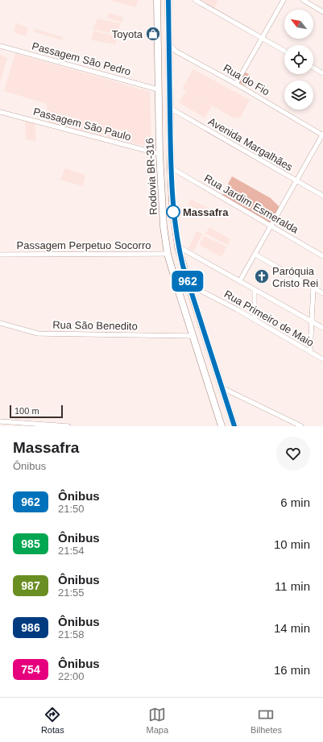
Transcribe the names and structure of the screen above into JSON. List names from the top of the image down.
{
  "streets": {
    "highway": ["Rodovia BR-316"],
    "street": [
      "Passagem São Pedro",
      "Rua do Fio",
      "Passagem São Paulo",
      "Avenida Margalhães",
      "Rua Jardim Esmeralda",
      "Passagem Perpetuo Socorro",
      "Rua Primeiro de Maio",
      "Rua São Benedito"
    ]
  },
  "crossings": [
    ["Passagem São Pedro", "Rodovia BR-316"],
    ["Rua do Fio", "Rodovia BR-316"],
    ["Passagem São Paulo", "Rodovia BR-316"],
    ["Avenida Margalhães", "Rodovia BR-316"],
    ["Rodovia BR-316", "Rua Jardim Esmeralda"],
    ["Rodovia BR-316", "Passagem Perpetuo Socorro"],
    ["Rodovia BR-316", "Rua Primeiro de Maio"],
    ["Rodovia BR-316", "Rua São Benedito"]
  ],
  "places": {
    "shop": ["Toyota"],
    "other": ["Massafra"],
    "church": ["Paróquia Cristo Rei"]
  },
  "lines": ["bus line 962"],
  "scale_bar": "100 m",
  "north": "top left",
  "page": {
    "on_map": "962",
    "scale": "100 m",
    "heading": ["Massafra", "Ônibus"],
    "list": [
      {
        "mark": "962",
        "name": "Ônibus",
        "note": "21:50",
        "value": "6 min"
      },
      {
        "mark": "985",
        "name": "Ônibus",
        "note": "21:54",
        "value": "10 min"
      },
      {
        "mark": "987",
        "name": "Ônibus",
        "note": "21:55",
        "value": "11 min"
      },
      {
        "mark": "986",
        "name": "Ônibus",
        "note": "21:58",
        "value": "14 min"
      },
      {
        "mark": "754",
        "name": "Ônibus",
        "note": "22:00",
        "value": "16 min"
      }
    ],
    "tabs": ["Rotas", "Mapa", "Bilhetes"]
  }
}
